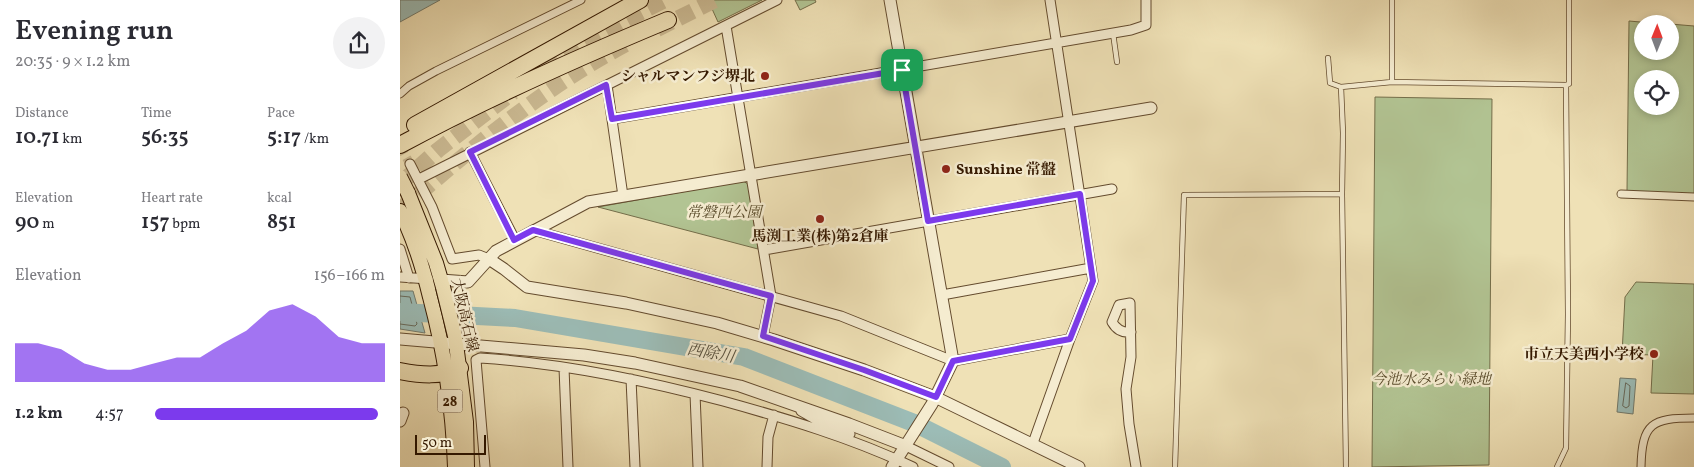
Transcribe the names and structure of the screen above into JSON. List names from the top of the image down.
{
  "streets": {
    "main road": ["大阪高石線", "28"]
  },
  "water": ["西除川"],
  "parks": ["常磐西公園", "今池水みらい緑地"],
  "places": [
    "シャルマンフジ堺北",
    "Sunshine 常盤",
    "馬渕工業(株)第2倉庫",
    "市立天美西小学校"
  ],
  "scale_bar": "50 m",
  "north": "top",
  "page": {
    "heading": ["Evening run", "20:35 · 9 × 1.2 km"],
    "stats": [
      ["Distance", "10.71 km"],
      ["Time", "56:35"],
      ["Pace", "5:17 /km"],
      ["Elevation", "90 m"],
      ["Heart rate", "157 bpm"],
      ["kcal", "851"]
    ],
    "chart": ["Elevation", "156–166 m"],
    "list": [
      {
        "name": "1.2 km",
        "note": "4:57"
      }
    ],
    "scale": "50 m"
  }
}
